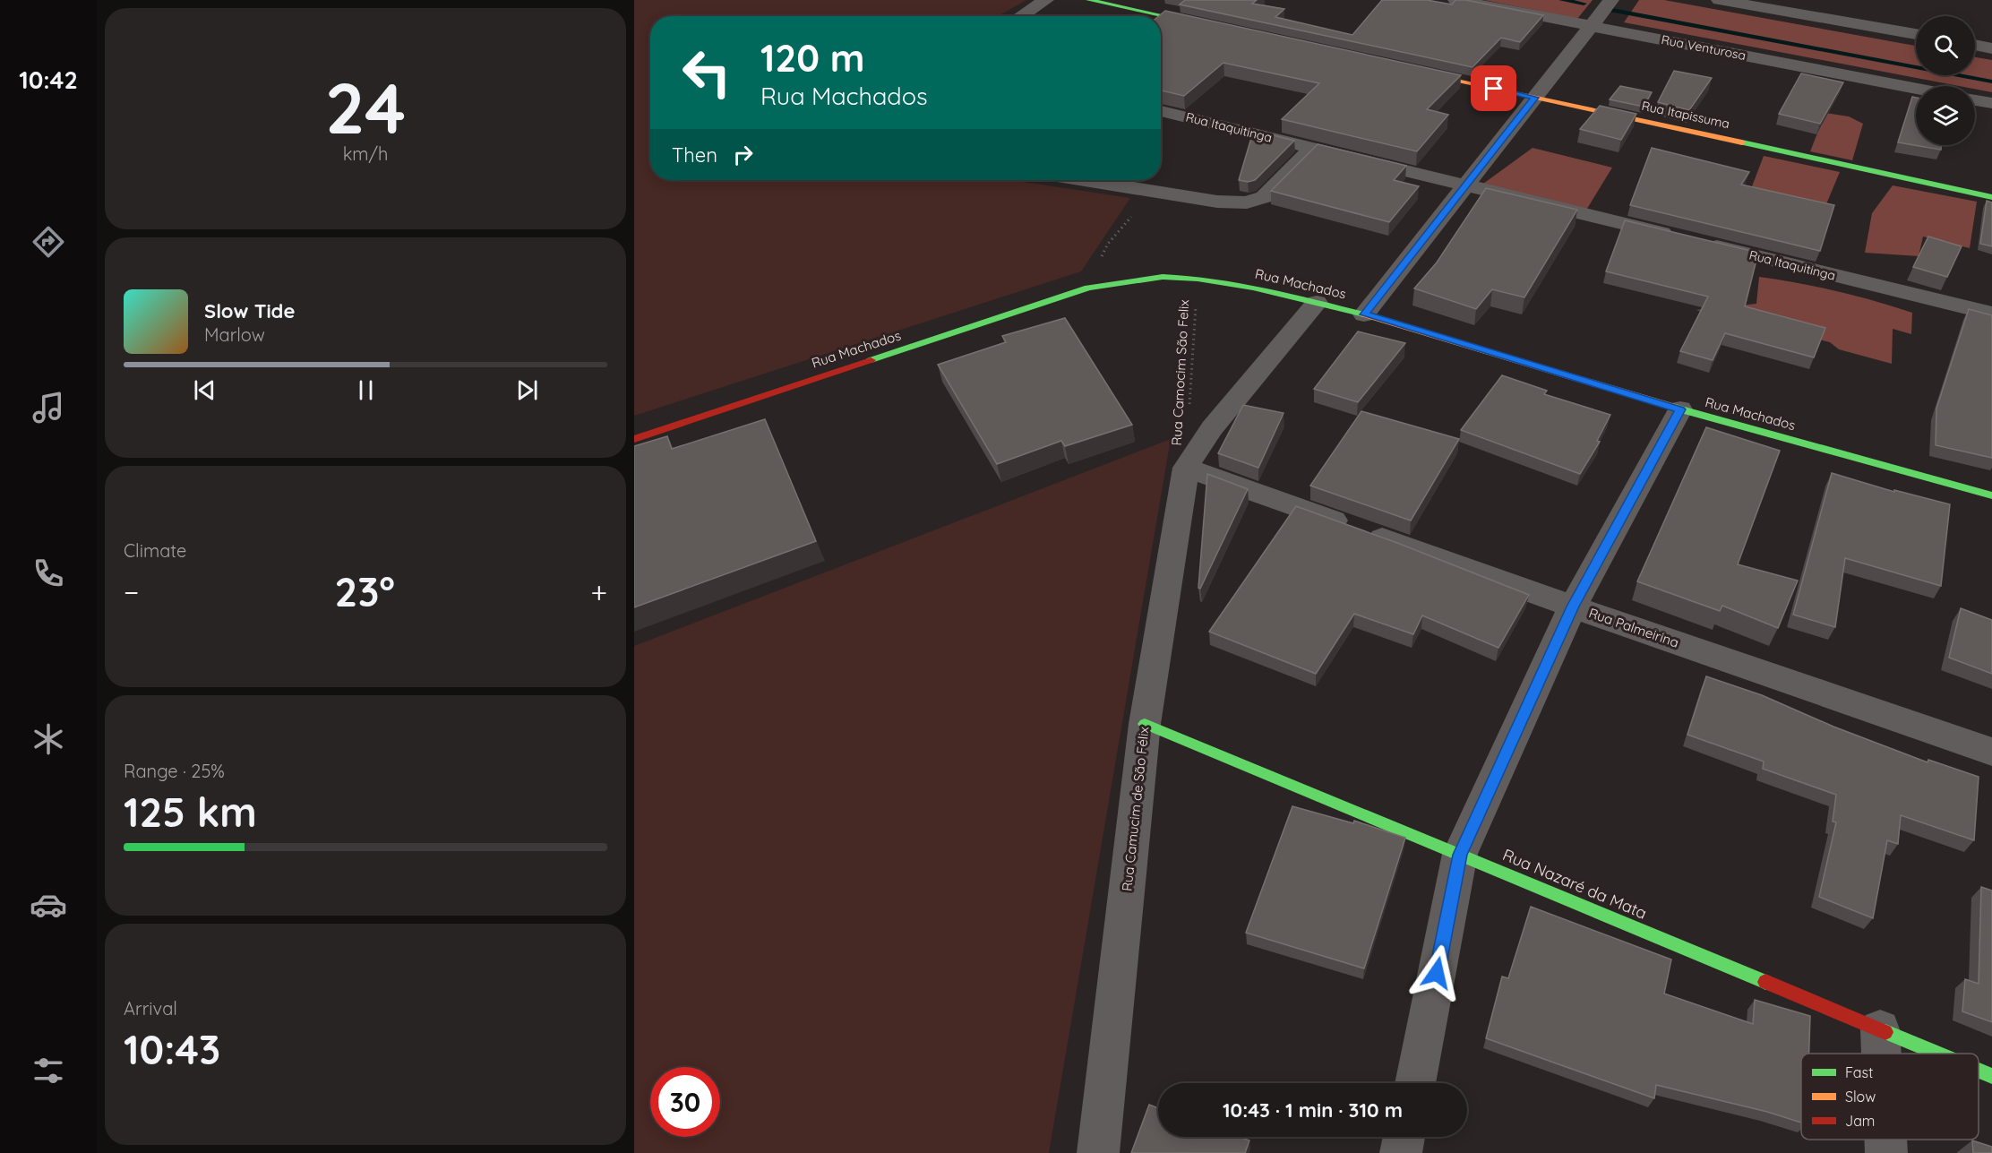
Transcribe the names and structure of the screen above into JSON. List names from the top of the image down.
{
  "streets": {
    "street": [
      "Rua Venturosa",
      "Rua Itapissuma",
      "Rua Itaquitinga",
      "Rua Machados",
      "Rua Palmeirina",
      "Rua Camucim de São Félix",
      "Rua Nazaré da Mata"
    ],
    "path": ["Rua Camocim São Felix"]
  },
  "crossings": [
    ["Rua Machados", "Rua Camocim São Felix"],
    ["Rua Palmeirina", "Rua Camucim de São Félix"],
    ["Rua Camucim de São Félix", "Rua Nazaré da Mata"]
  ],
  "legend": ["Fast", "Slow", "Jam"],
  "page": {
    "tabs": "10:42",
    "tile": [
      ["24", "km/h"],
      "Climate",
      ["Range · 25%", "125 km"],
      ["Arrival", "10:43"]
    ],
    "turn": ["120 m", "Rua Machados"],
    "then": "Then",
    "song": ["Slow Tide", "Marlow"],
    "heat": ["−", "23°", "+"],
    "limit": "30",
    "trip": "10:43 · 1 min · 310 m"
  }
}
